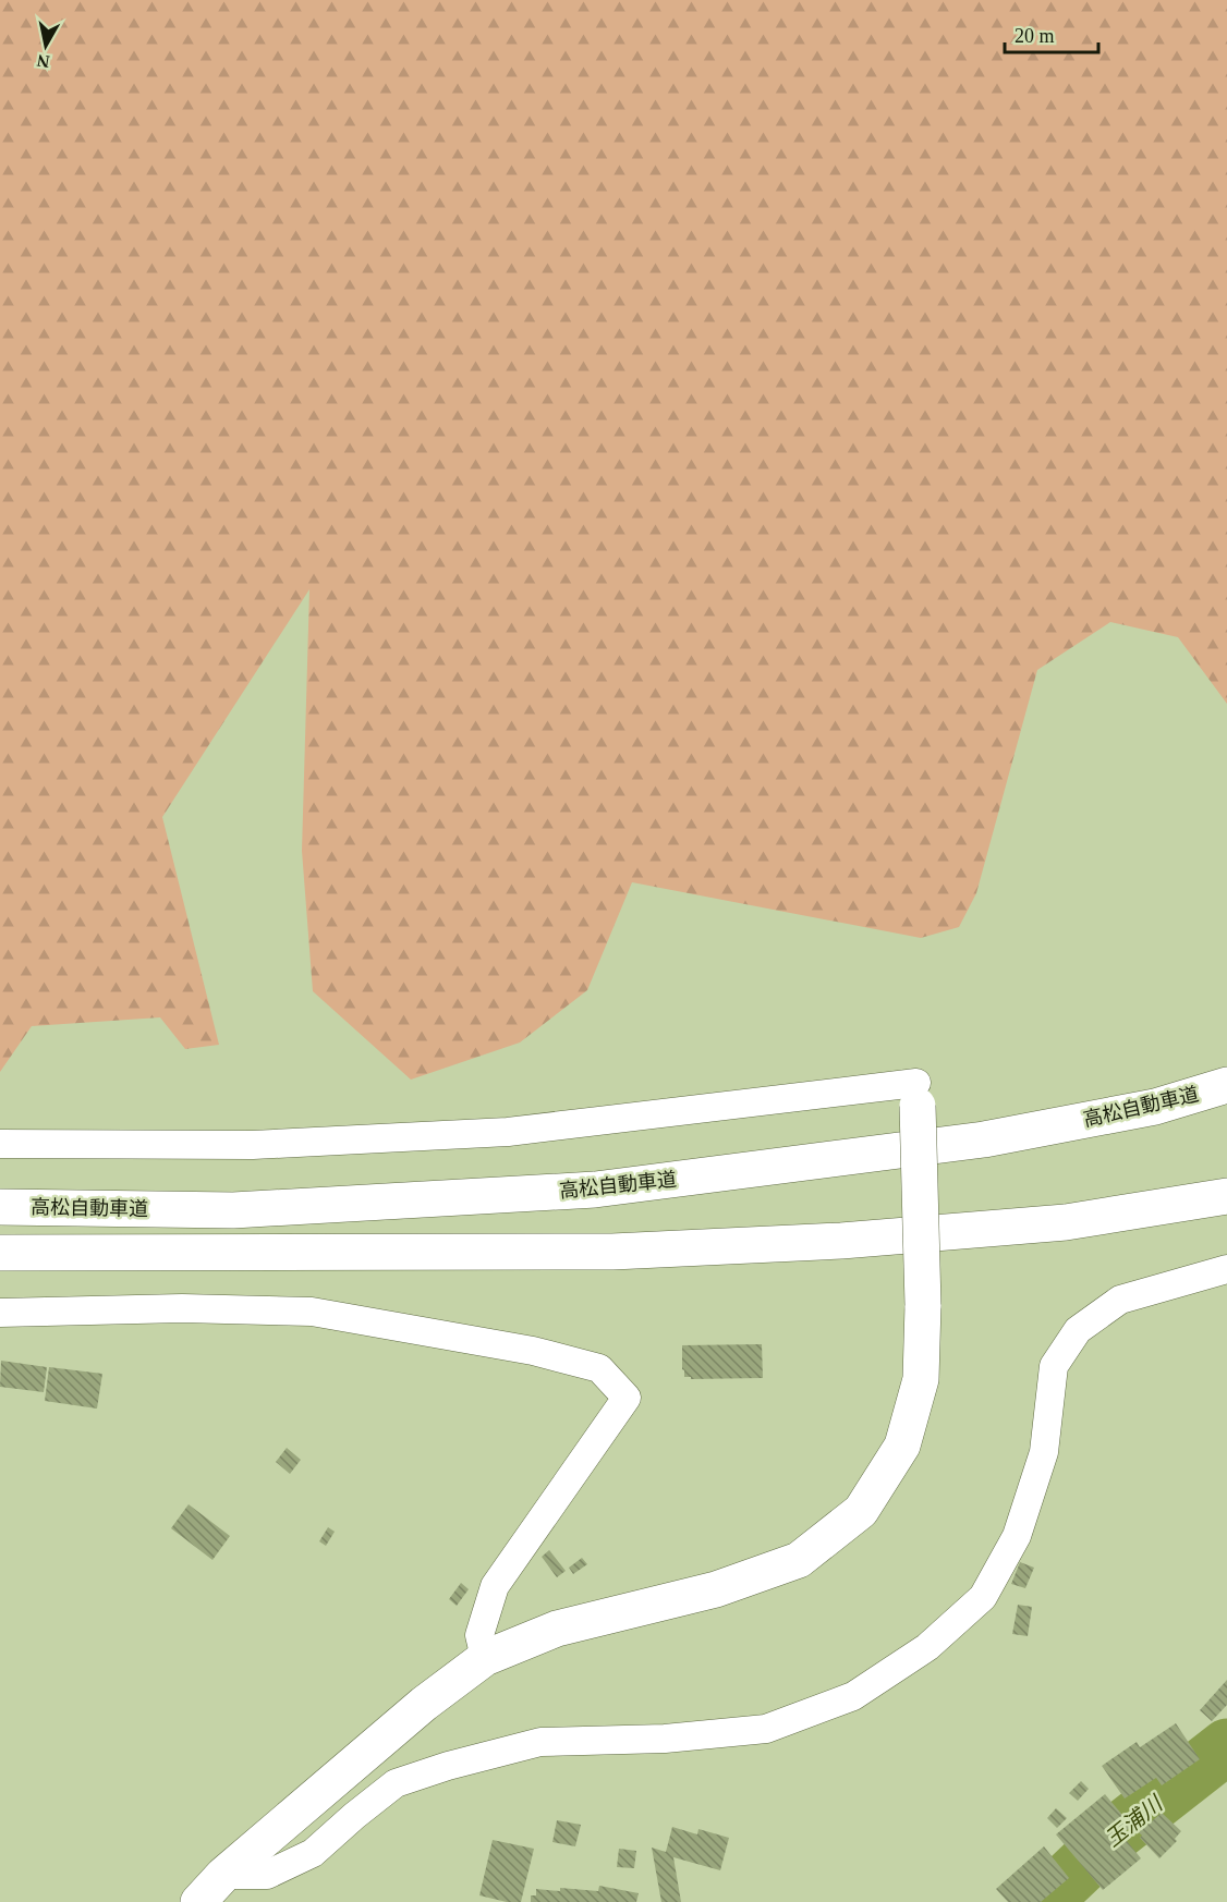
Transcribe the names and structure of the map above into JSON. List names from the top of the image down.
{
  "streets": {
    "main road": ["高松自動車道"]
  },
  "water": ["玉浦川"],
  "scale_bar": "20 m",
  "north": "bottom"
}
